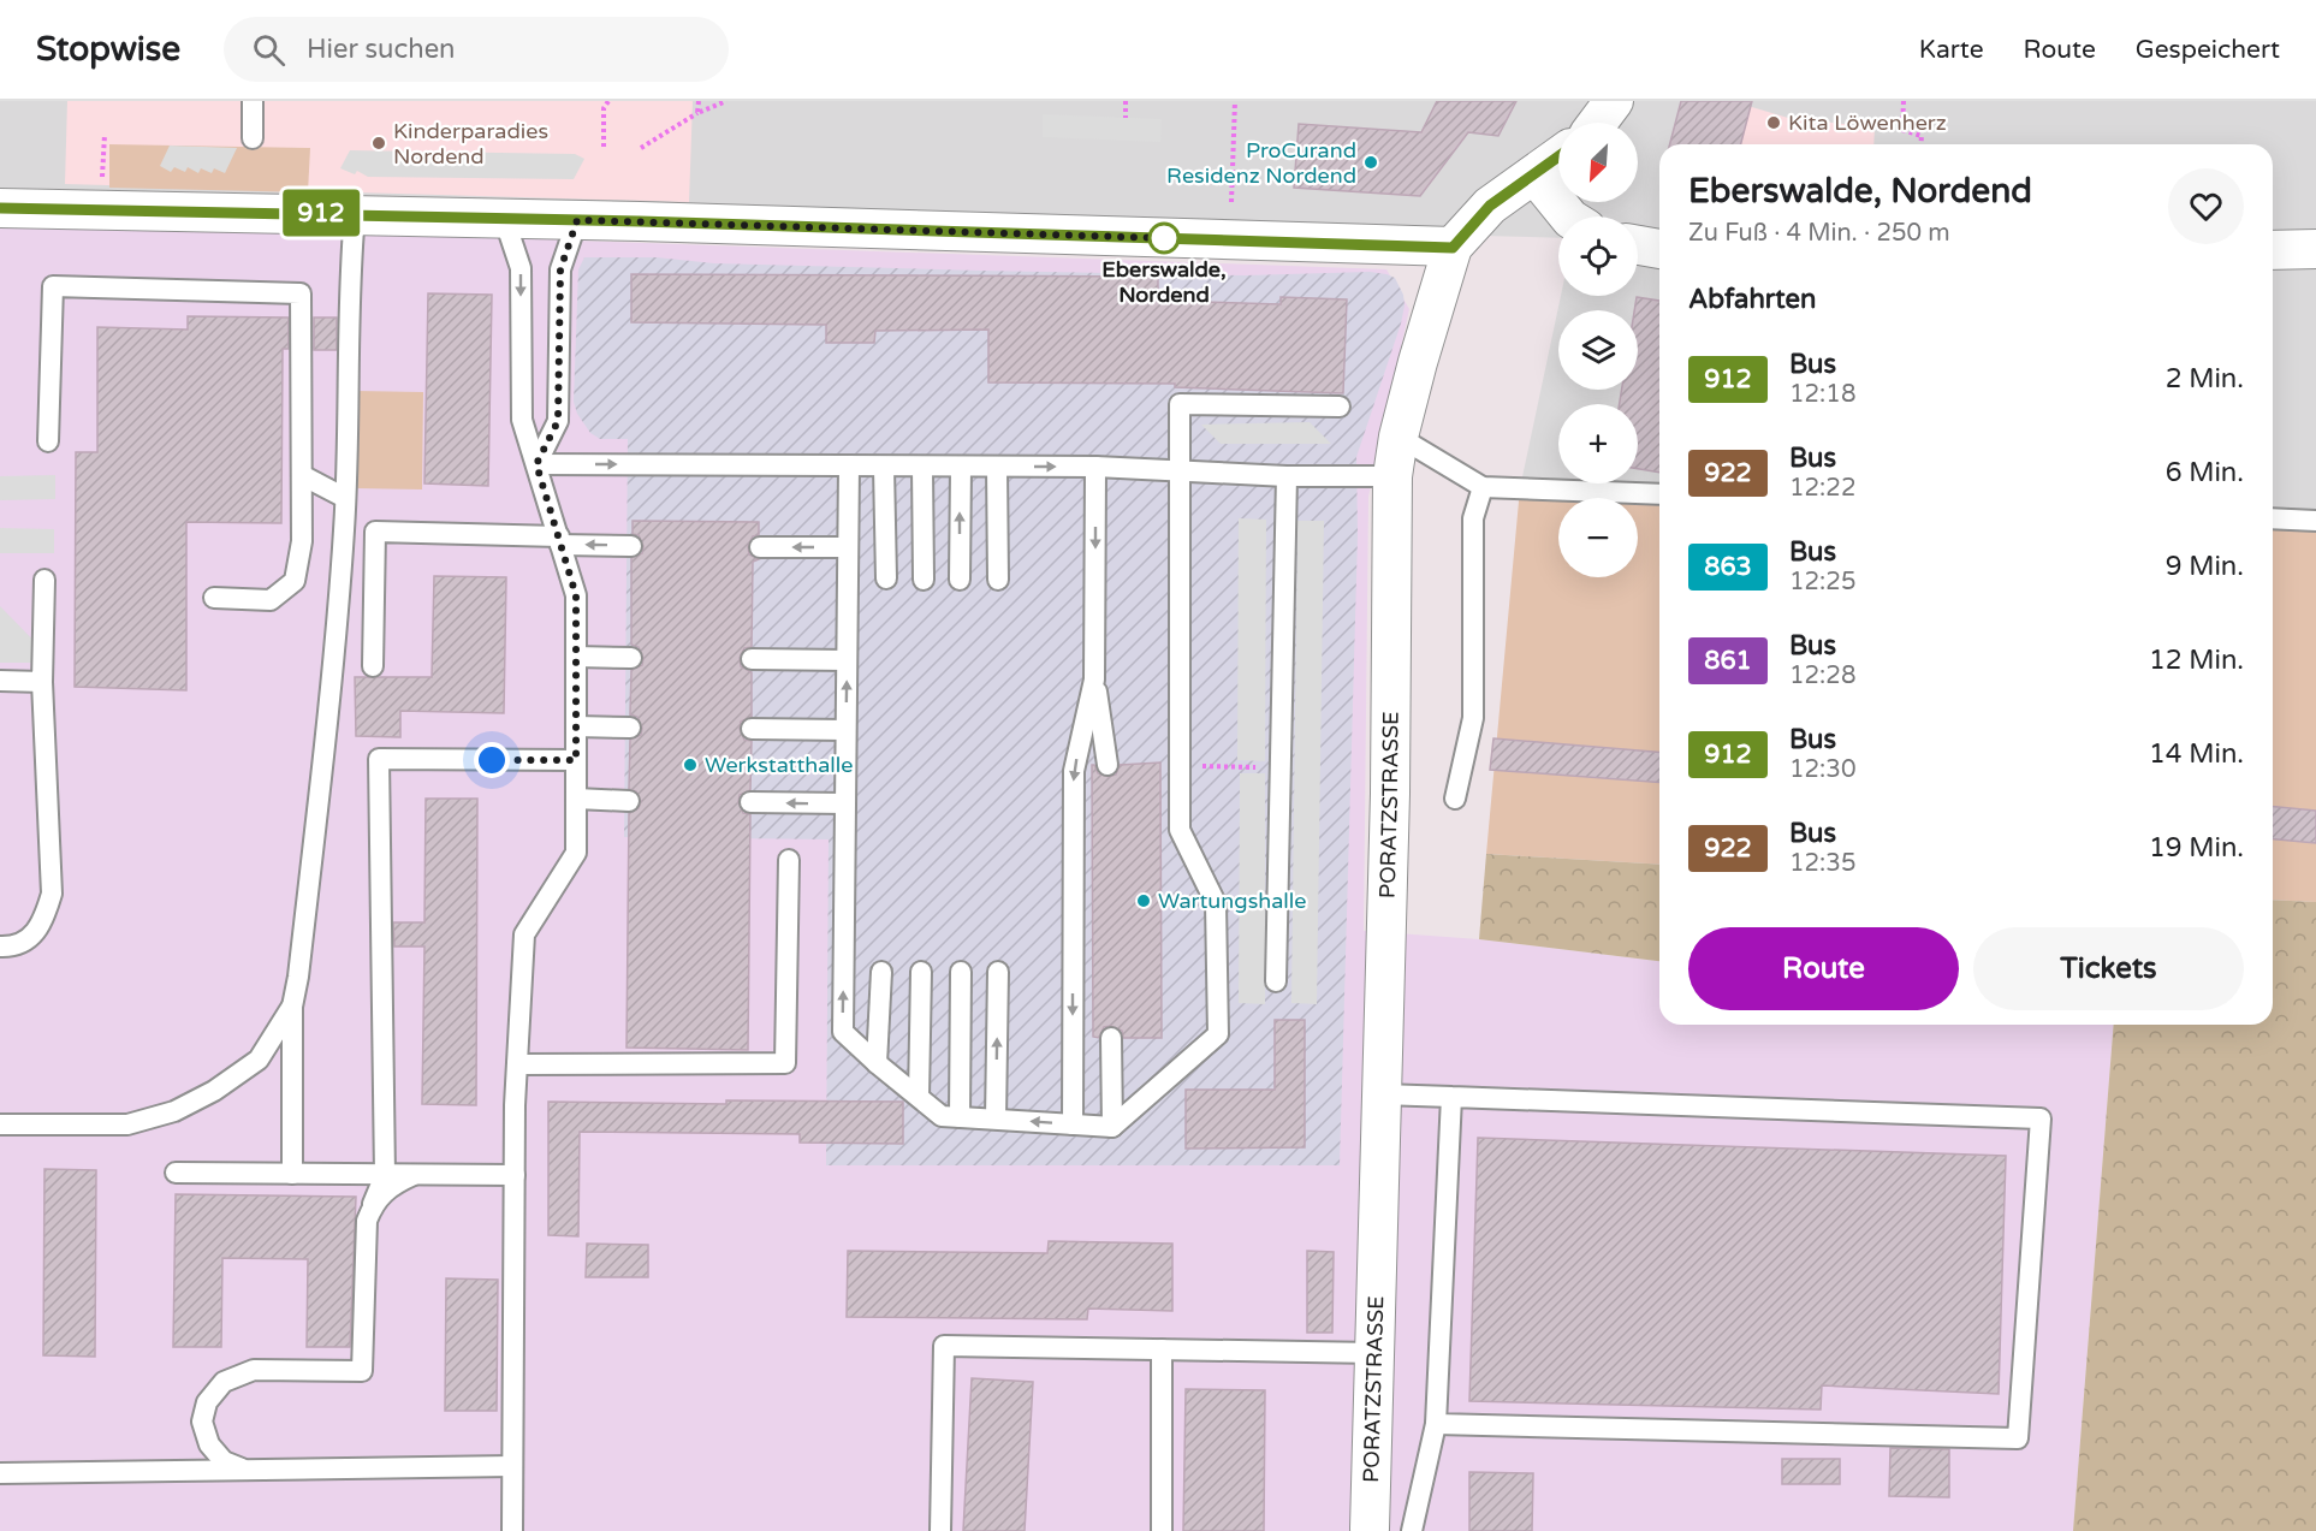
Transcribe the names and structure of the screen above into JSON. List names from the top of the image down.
{
  "streets": {
    "street": ["PORATZSTRASSE"]
  },
  "places": [
    "Kita Löwenherz",
    "Kinderparadies Nordend",
    "ProCurand Residenz Nordend",
    "Eberswalde, Nordend",
    "Werkstatthalle",
    "Wartungshalle"
  ],
  "lines": ["bus line 912"],
  "north": "bottom left",
  "page": {
    "header": "Stopwise",
    "search": "Hier suchen",
    "nav": ["Karte", "Route", "Gespeichert"],
    "on_map": "912",
    "map_buttons": ["+", "−"],
    "heading": [
      ["Eberswalde, Nordend", "Zu Fuß · 4 Min. · 250 m"],
      "Abfahrten"
    ],
    "list": [
      {
        "mark": "912",
        "name": "Bus",
        "note": "12:18",
        "value": "2 Min."
      },
      {
        "mark": "922",
        "name": "Bus",
        "note": "12:22",
        "value": "6 Min."
      },
      {
        "mark": "863",
        "name": "Bus",
        "note": "12:25",
        "value": "9 Min."
      },
      {
        "mark": "861",
        "name": "Bus",
        "note": "12:28",
        "value": "12 Min."
      },
      {
        "mark": "912",
        "name": "Bus",
        "note": "12:30",
        "value": "14 Min."
      },
      {
        "mark": "922",
        "name": "Bus",
        "note": "12:35",
        "value": "19 Min."
      }
    ],
    "buttons": ["Route", "Tickets"]
  }
}
